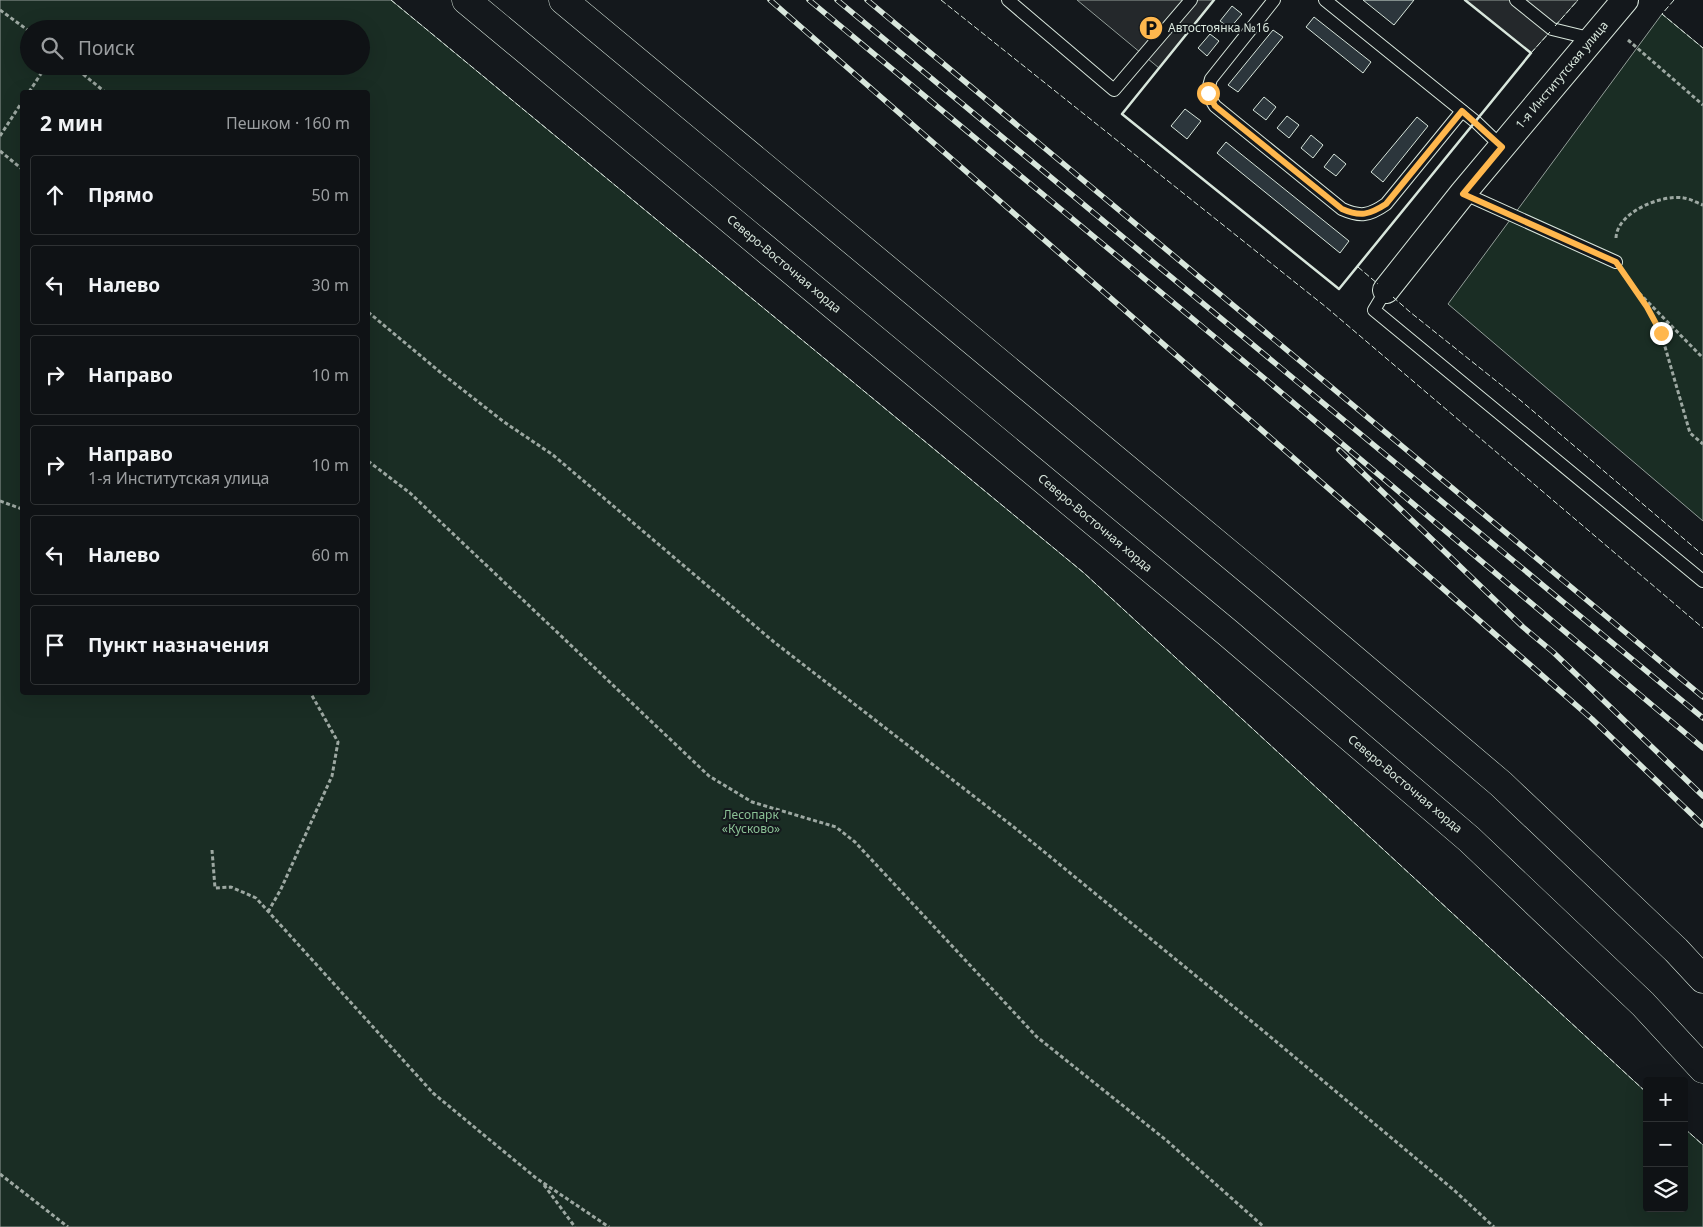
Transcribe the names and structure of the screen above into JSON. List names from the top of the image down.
{
  "streets": {
    "main road": ["Северо-Восточная хорда"],
    "street": ["1-я Институтская улица"]
  },
  "parks": ["Лесопарк «Кусково»"],
  "places": {
    "parking": ["Автостоянка №16"]
  },
  "page": {
    "search": "Поиск",
    "heading": ["2 мин", "Пешком · 160 m"],
    "list": [
      ["Прямо", "50 m"],
      ["Налево", "30 m"],
      ["Направо", "10 m"],
      ["Направо", "1-я Институтская улица", "10 m"],
      ["Налево", "60 m"],
      "Пункт назначения"
    ],
    "map_buttons": ["+", "−"]
  }
}
